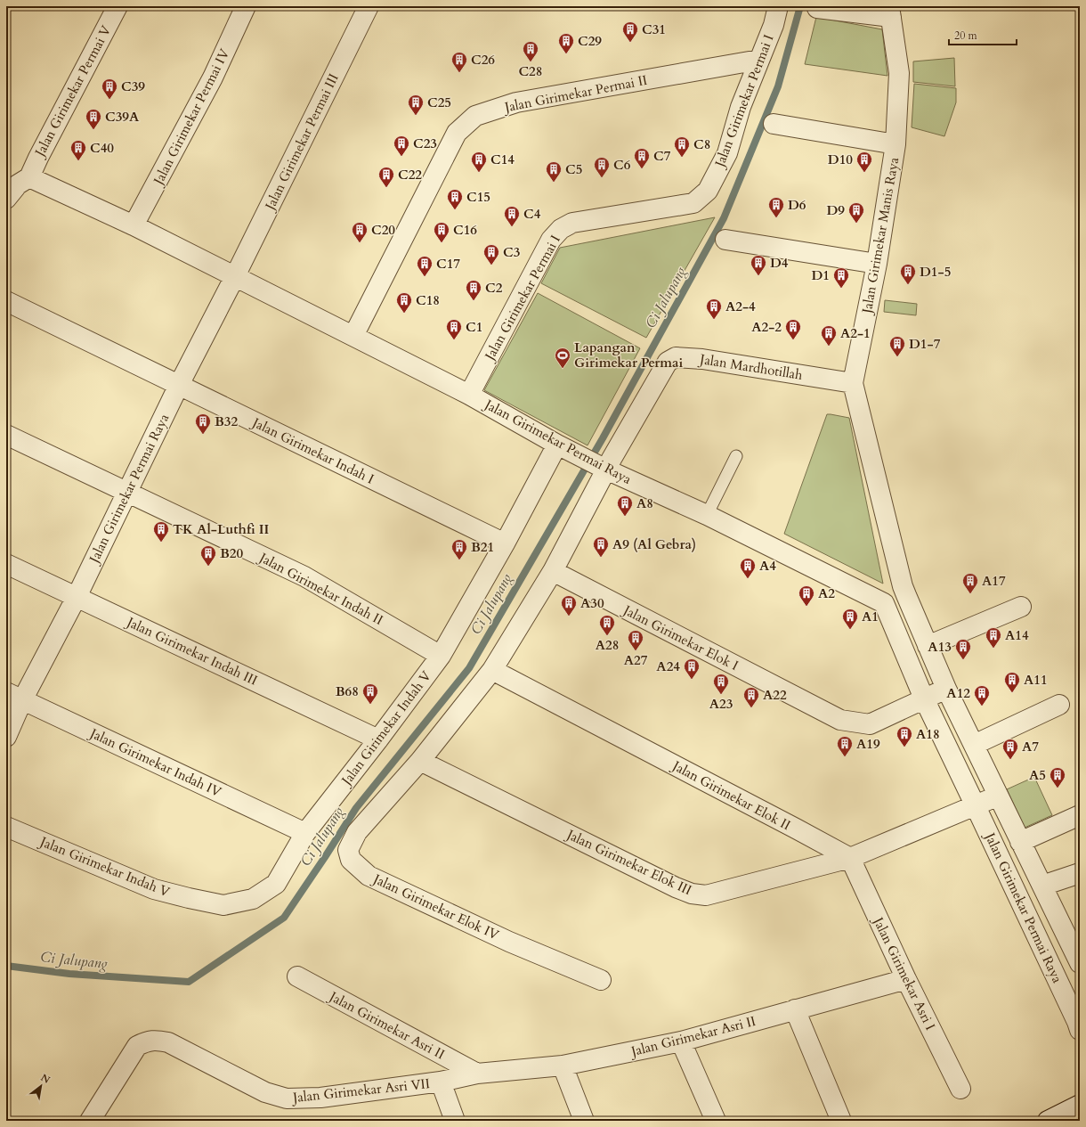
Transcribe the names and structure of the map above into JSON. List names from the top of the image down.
{
  "streets": {
    "street": [
      "Jalan Girimekar Permai V",
      "Jalan Girimekar Permai II",
      "Jalan Girimekar Permai I",
      "Jalan Girimekar Permai IV",
      "Jalan Girimekar Permai III",
      "Jalan Girimekar Manis Raya",
      "Jalan Mardhotillah",
      "Jalan Girimekar Permai Raya",
      "Jalan Girimekar Indah I",
      "Jalan Girimekar Indah II",
      "Jalan Girimekar Elok I",
      "Jalan Girimekar Indah III",
      "Jalan Girimekar Indah V",
      "Jalan Girimekar Indah IV",
      "Jalan Girimekar Elok II",
      "Jalan Girimekar Elok III",
      "Jalan Girimekar Elok IV",
      "Jalan Girimekar Asri I",
      "Jalan Girimekar Asri II",
      "Jalan Girimekar Asri VII"
    ]
  },
  "crossings": [
    ["Jalan Girimekar Permai V", "Jalan Girimekar Permai Raya"],
    ["Jalan Girimekar Permai II", "Jalan Girimekar Permai I"],
    ["Jalan Girimekar Permai II", "Jalan Girimekar Permai Raya"],
    ["Jalan Girimekar Permai I", "Jalan Girimekar Permai Raya"],
    ["Jalan Girimekar Permai IV", "Jalan Girimekar Permai Raya"],
    ["Jalan Girimekar Permai III", "Jalan Girimekar Permai Raya"],
    ["Jalan Girimekar Manis Raya", "Jalan Mardhotillah"],
    ["Jalan Girimekar Manis Raya", "Jalan Girimekar Permai Raya"],
    ["Jalan Mardhotillah", "Jalan Girimekar Permai Raya"],
    ["Jalan Mardhotillah", "Jalan Girimekar Elok I"],
    ["Jalan Girimekar Permai Raya", "Jalan Girimekar Indah I"],
    ["Jalan Girimekar Permai Raya", "Jalan Girimekar Indah II"],
    ["Jalan Girimekar Permai Raya", "Jalan Girimekar Elok I"],
    ["Jalan Girimekar Permai Raya", "Jalan Girimekar Indah III"],
    ["Jalan Girimekar Permai Raya", "Jalan Girimekar Indah V"],
    ["Jalan Girimekar Permai Raya", "Jalan Girimekar Indah IV"],
    ["Jalan Girimekar Indah I", "Jalan Girimekar Indah V"],
    ["Jalan Girimekar Indah II", "Jalan Girimekar Indah V"],
    ["Jalan Girimekar Indah III", "Jalan Girimekar Indah V"],
    ["Jalan Girimekar Indah V", "Jalan Girimekar Indah IV"],
    ["Jalan Girimekar Elok II", "Jalan Girimekar Elok III"],
    ["Jalan Girimekar Elok II", "Jalan Girimekar Asri I"],
    ["Jalan Girimekar Elok III", "Jalan Girimekar Elok IV"],
    ["Jalan Girimekar Elok III", "Jalan Girimekar Asri I"],
    ["Jalan Girimekar Asri I", "Jalan Girimekar Asri II"],
    ["Jalan Girimekar Asri II", "Jalan Girimekar Asri VII"]
  ],
  "water": ["Ci Jalupang"],
  "places": {
    "building": [
      "C31",
      "C29",
      "C28",
      "C26",
      "C39",
      "C25",
      "C39A",
      "C23",
      "C8",
      "C40",
      "C7",
      "C14",
      "D10",
      "C6",
      "C5",
      "C22",
      "C15",
      "D6",
      "D9",
      "C4",
      "C20",
      "C16",
      "C3",
      "D4",
      "C17",
      "D1-5",
      "D1",
      "C2",
      "C18",
      "A2-4",
      "C1",
      "A2-2",
      "A2-1",
      "D1-7",
      "B32",
      "A8",
      "TK Al-Luthfi II",
      "A9 (Al Gebra)",
      "B21",
      "B20",
      "A4",
      "A17",
      "A2",
      "A30",
      "A1",
      "A28",
      "A14",
      "A27",
      "A13",
      "A24",
      "A11",
      "A23",
      "B68",
      "A12",
      "A22",
      "A18",
      "A19",
      "A7",
      "A5"
    ],
    "sports": ["Lapangan Girimekar Permai"]
  },
  "scale_bar": "20 m",
  "north": "top right"
}
